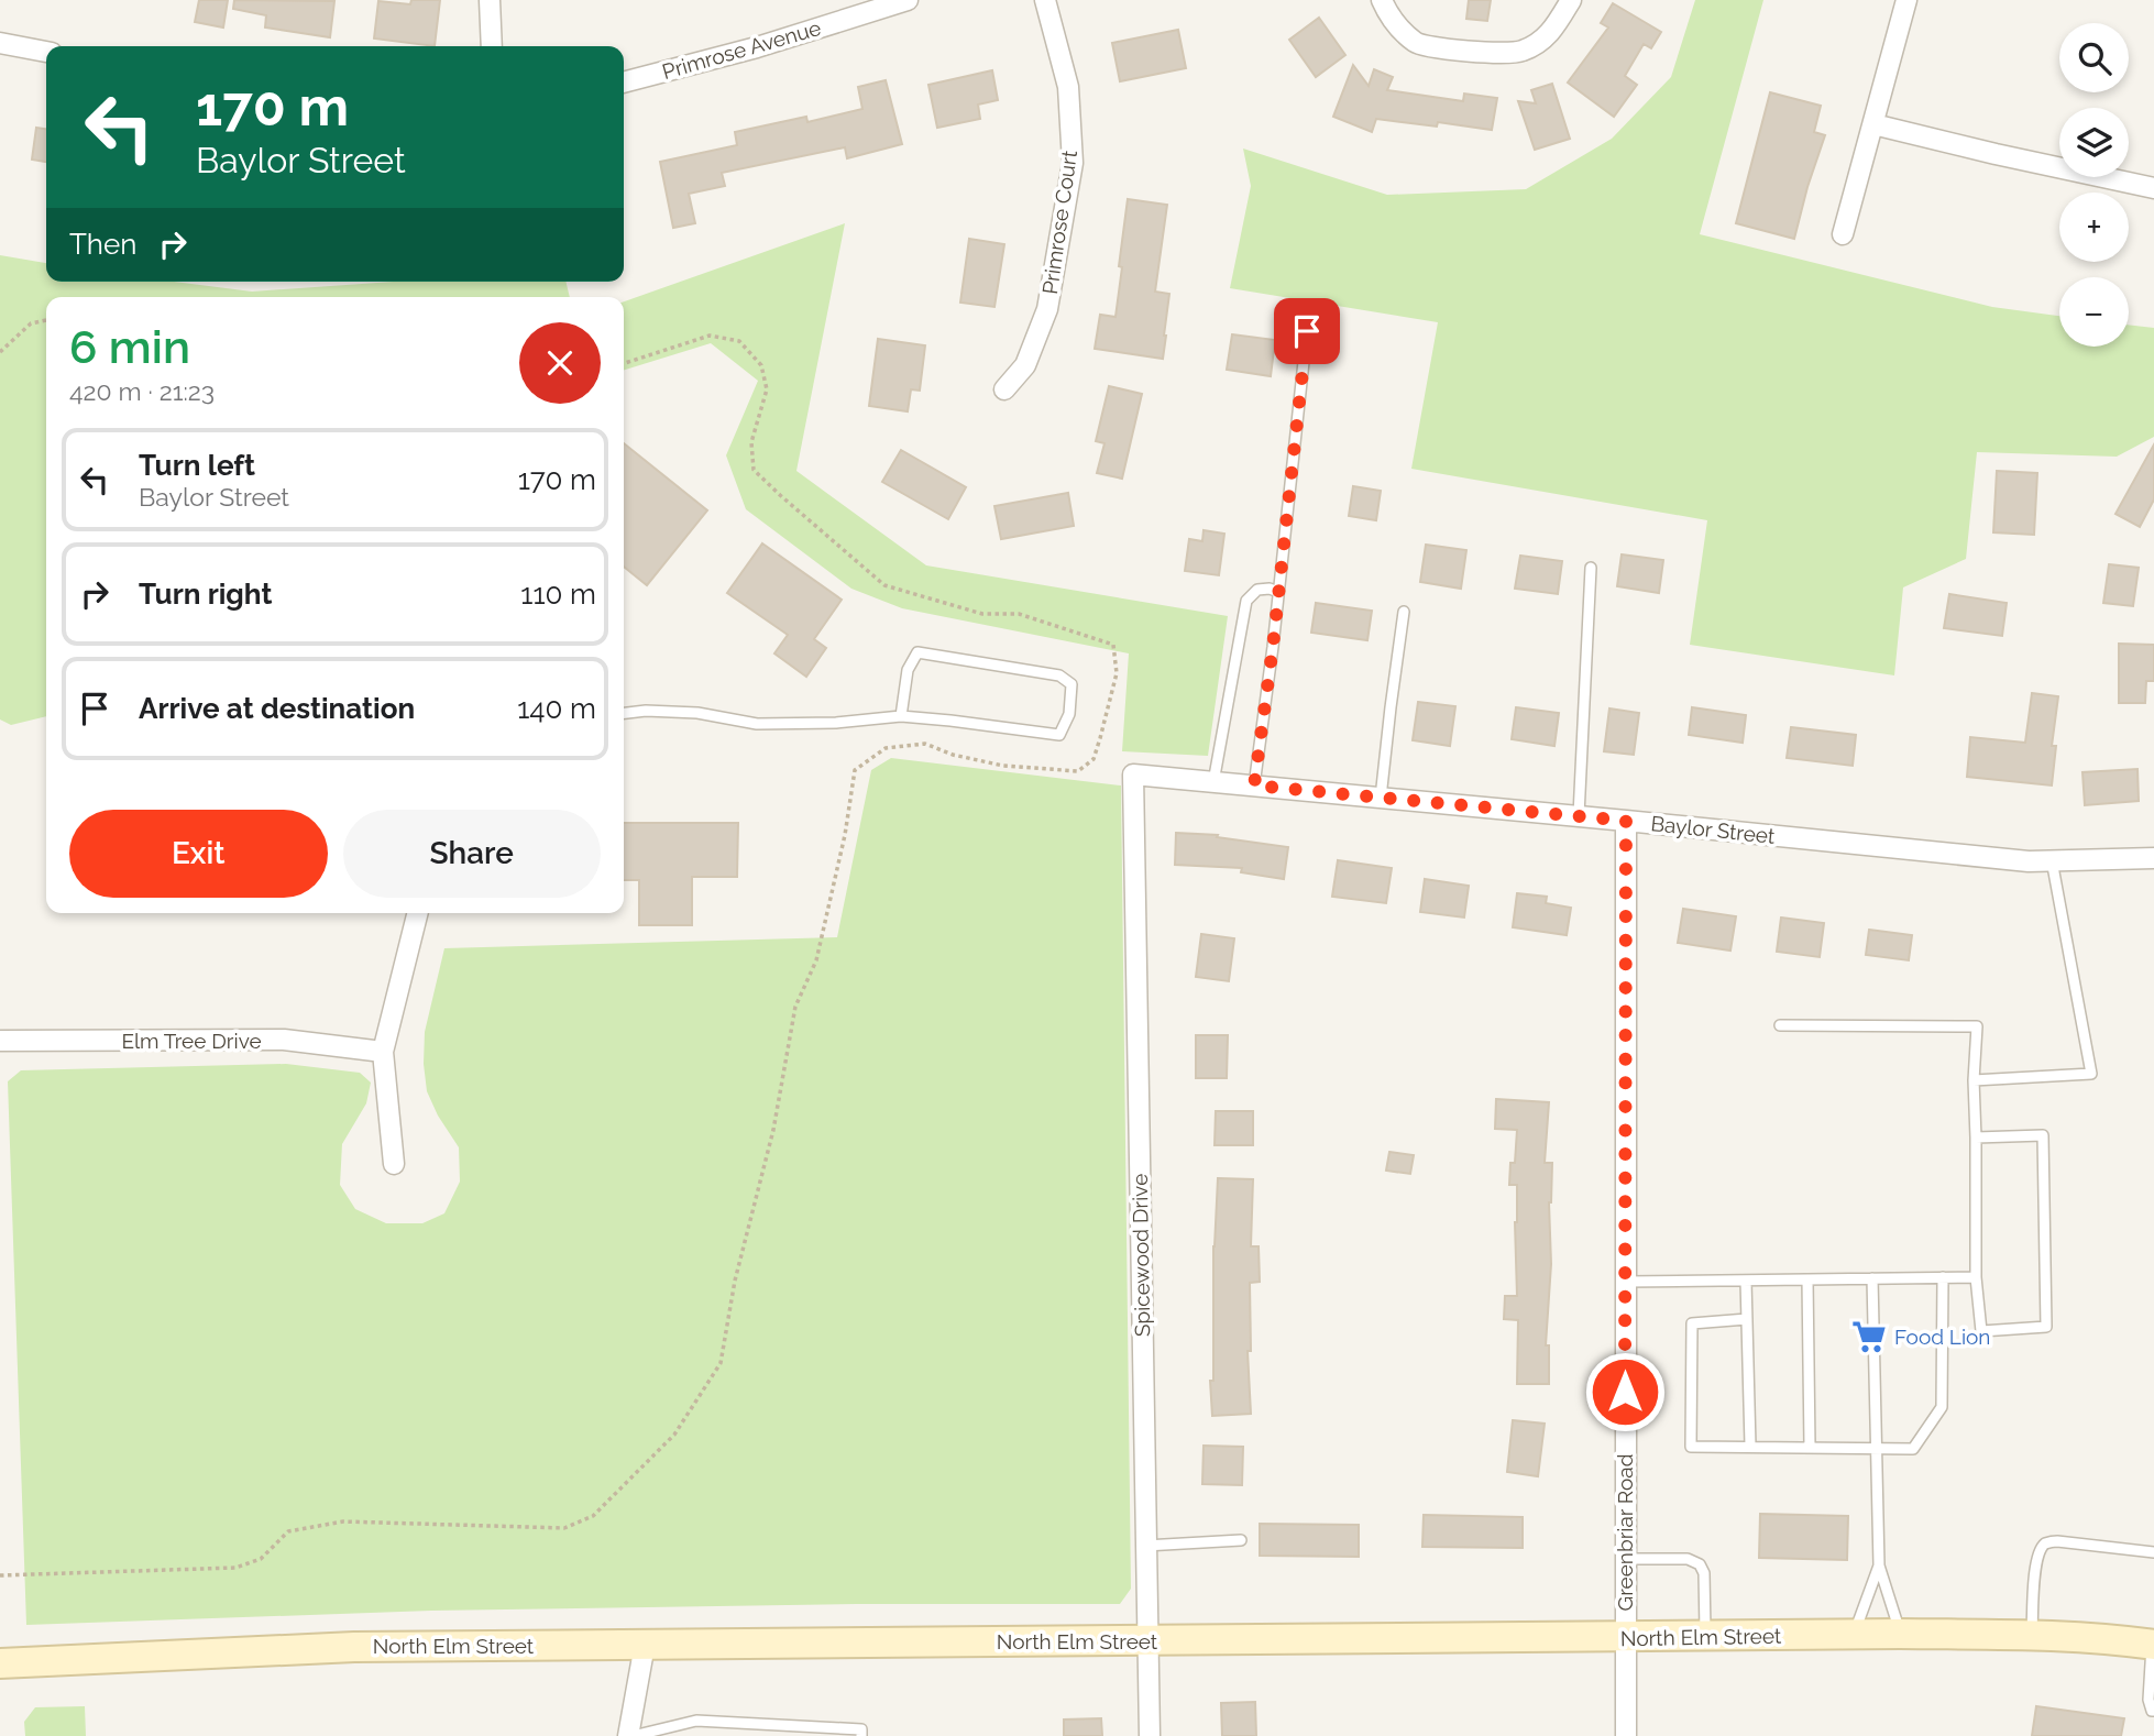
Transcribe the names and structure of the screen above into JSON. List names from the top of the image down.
{
  "streets": {
    "main road": ["North Elm Street"],
    "street": [
      "Primrose Avenue",
      "Primrose Court",
      "Baylor Street",
      "Elm Tree Drive",
      "Spicewood Drive",
      "Greenbriar Road"
    ]
  },
  "crossings": [
    ["Baylor Street", "Spicewood Drive"],
    ["Baylor Street", "Greenbriar Road"],
    ["Spicewood Drive", "North Elm Street"],
    ["Greenbriar Road", "North Elm Street"]
  ],
  "places": {
    "supermarket": ["Food Lion"]
  },
  "page": {
    "map_buttons": ["+", "−"],
    "turn": ["170 m", "Baylor Street"],
    "then": "Then",
    "heading": ["6 min", "420 m · 21:23"],
    "list": [
      {
        "name": "Turn left",
        "note": "Baylor Street",
        "value": "170 m"
      },
      {
        "name": "Turn right",
        "value": "110 m"
      },
      {
        "name": "Arrive at destination",
        "value": "140 m"
      }
    ],
    "buttons": ["Exit", "Share"]
  }
}
